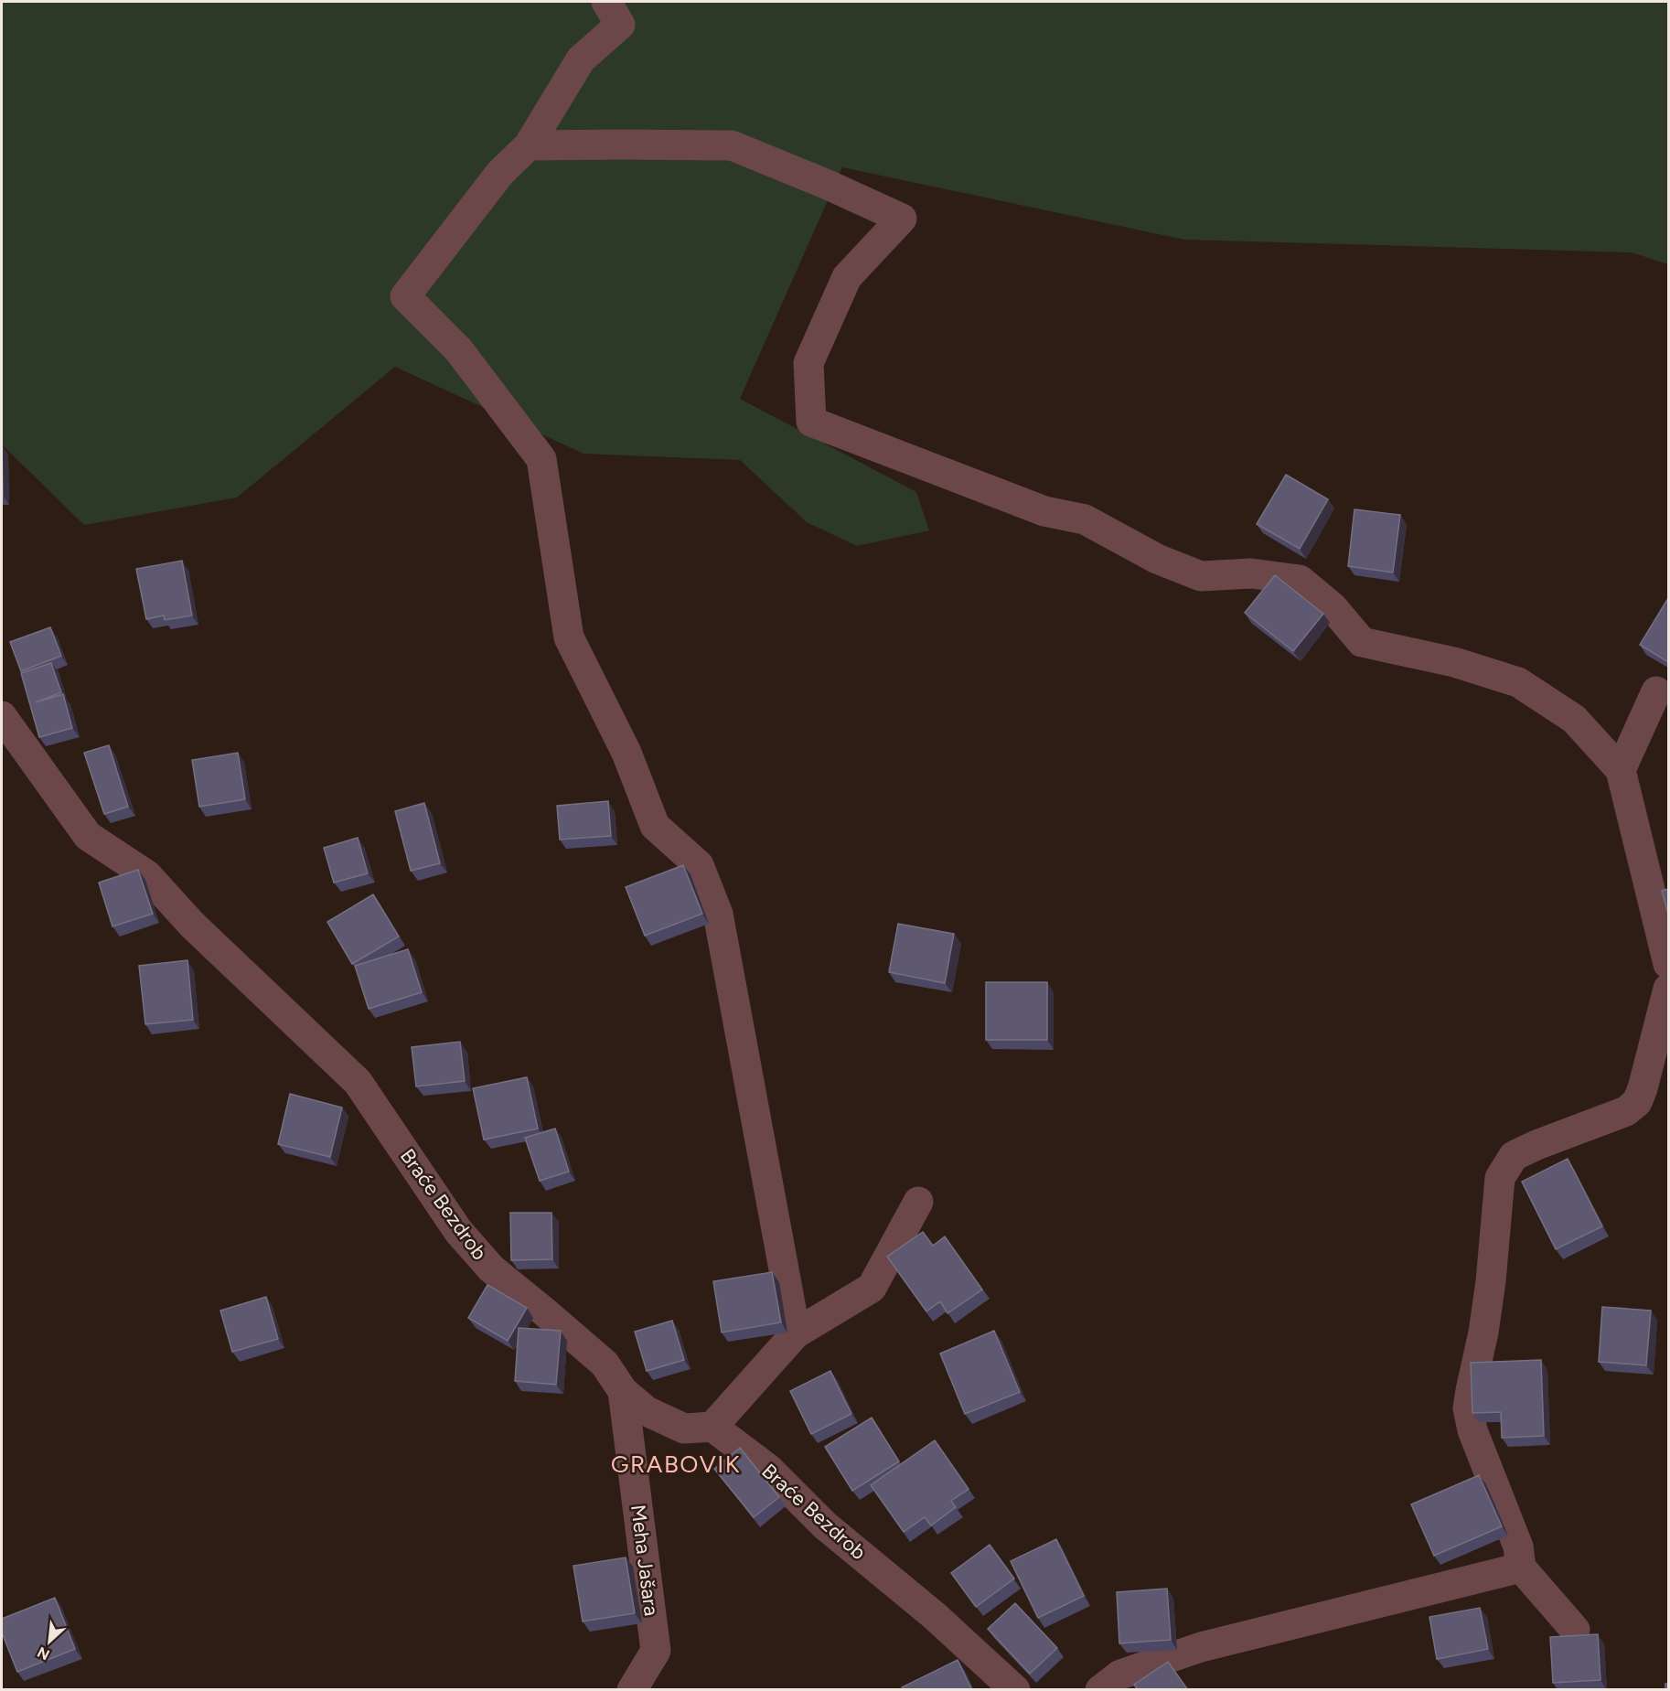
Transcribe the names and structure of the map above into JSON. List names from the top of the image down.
{
  "streets": {
    "street": ["Braće Bezdrob", "Meha Jašara"]
  },
  "crossings": [
    ["Braće Bezdrob", "Meha Jašara"]
  ],
  "districts": ["GRABOVIK"],
  "north": "bottom left"
}
